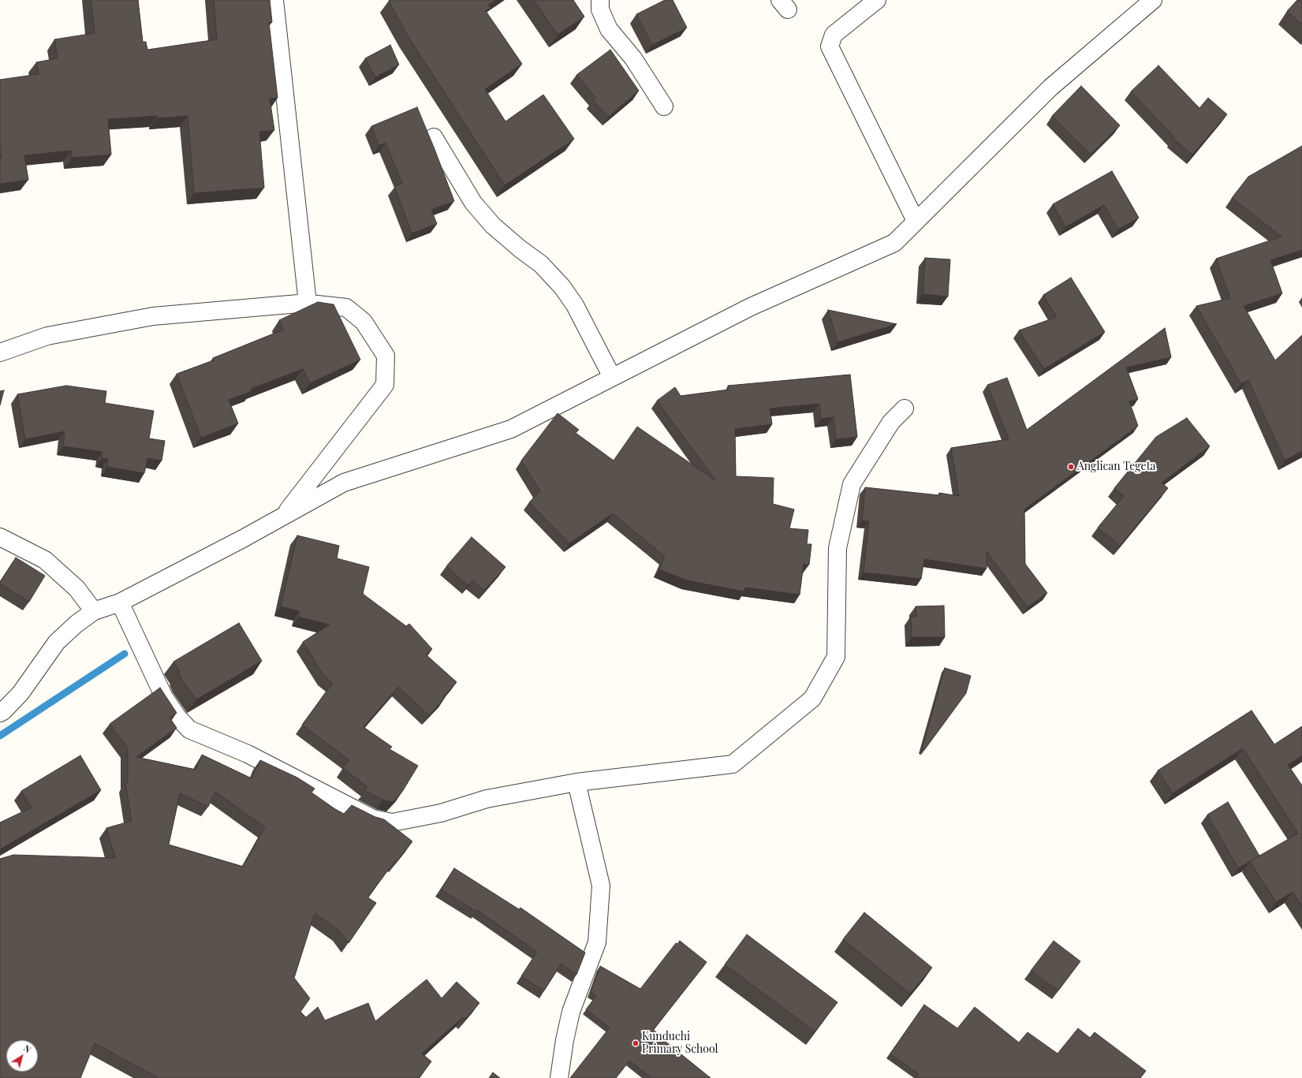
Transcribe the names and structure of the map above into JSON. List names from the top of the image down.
{
  "places": ["Anglican Tegeta", "Kunduchi Primary School"],
  "north": "top right"
}
